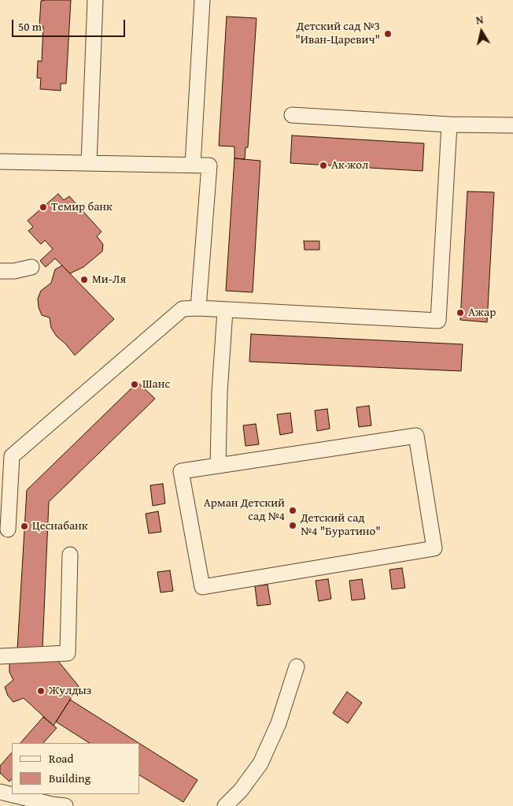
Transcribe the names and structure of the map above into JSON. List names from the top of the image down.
{
  "places": [
    "Детский сад №3 \"Иван-Царевич\"",
    "Ак жол",
    "Темир банк",
    "Ми-Ля",
    "Ажар",
    "Шанс",
    "Арман Детский сад №4",
    "Детский сад №4 \"Буратино\"",
    "Цеснабанк",
    "Жулдыз"
  ],
  "legend": ["Road", "Building"],
  "scale_bar": "50 m",
  "north": "top"
}
